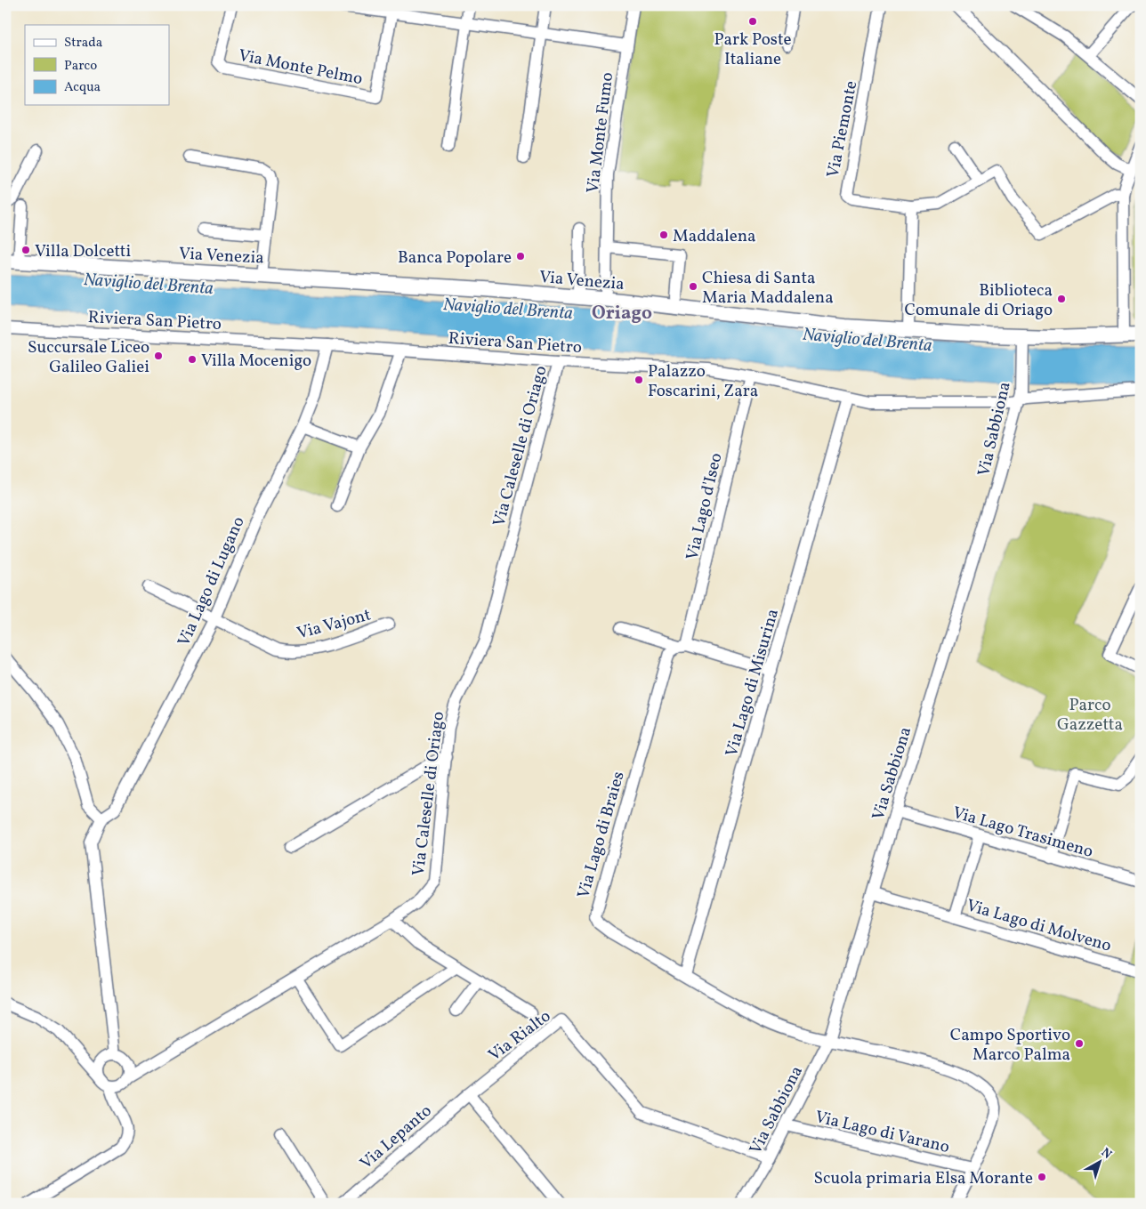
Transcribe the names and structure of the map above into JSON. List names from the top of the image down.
{
  "streets": {
    "main road": ["Via Venezia"],
    "street": [
      "Via Monte Pelmo",
      "Via Piemonte",
      "Via Monte Fumo",
      "Riviera San Pietro",
      "Via Sabbiona",
      "Via Caleselle di Oriago",
      "Via Lago d'Iseo",
      "Via Lago di Lugano",
      "Via Vajont",
      "Via Lago di Misurina",
      "Via Lago Trasimeno",
      "Via Lago di Braies",
      "Via Lago di Molveno",
      "Via Rialto",
      "Via Lago di Varano",
      "Via Lepanto"
    ]
  },
  "crossings": [
    ["Via Venezia", "Via Sabbiona"],
    ["Riviera San Pietro", "Via Sabbiona"],
    ["Riviera San Pietro", "Via Caleselle di Oriago"],
    ["Riviera San Pietro", "Via Lago d'Iseo"],
    ["Riviera San Pietro", "Via Lago di Lugano"],
    ["Riviera San Pietro", "Via Lago di Misurina"],
    ["Via Sabbiona", "Via Lago Trasimeno"],
    ["Via Sabbiona", "Via Lago di Braies"],
    ["Via Sabbiona", "Via Lago di Molveno"],
    ["Via Sabbiona", "Via Rialto"],
    ["Via Sabbiona", "Via Lago di Varano"],
    ["Via Caleselle di Oriago", "Via Lago di Lugano"],
    ["Via Lago d'Iseo", "Via Lago di Braies"],
    ["Via Lago di Lugano", "Via Vajont"],
    ["Via Lago di Misurina", "Via Lago di Braies"],
    ["Via Lago Trasimeno", "Via Lago di Molveno"],
    ["Via Lago di Braies", "Via Lago di Varano"],
    ["Via Rialto", "Via Lepanto"]
  ],
  "districts": ["Oriago"],
  "water": ["Naviglio del Brenta"],
  "parks": ["Parco Gazzetta"],
  "places": [
    "Park Poste Italiane",
    "Maddalena",
    "Villa Dolcetti",
    "Banca Popolare",
    "Chiesa di Santa Maria Maddalena",
    "Biblioteca Comunale di Oriago",
    "Succursale Liceo Galileo Galiei",
    "Villa Mocenigo",
    "Palazzo Foscarini, Zara",
    "Campo Sportivo Marco Palma",
    "Scuola primaria Elsa Morante"
  ],
  "legend": ["Strada", "Parco", "Acqua"],
  "north": "top right"
}
